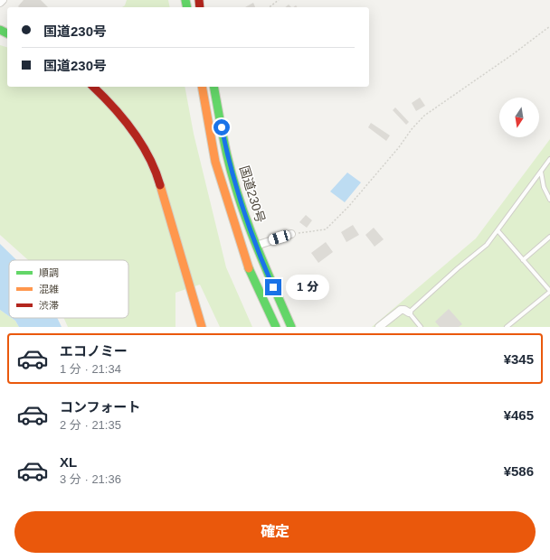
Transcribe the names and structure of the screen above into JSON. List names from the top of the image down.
{
  "streets": {
    "main road": ["国道230号"]
  },
  "legend": ["順調", "混雑", "渋滞"],
  "north": "bottom",
  "page": {
    "banner": ["国道230号", "国道230号"],
    "bubble": "1 分",
    "list": [
      {
        "name": "エコノミー",
        "note": "1 分 · 21:34",
        "value": "¥345"
      },
      {
        "name": "コンフォート",
        "note": "2 分 · 21:35",
        "value": "¥465"
      },
      {
        "name": "XL",
        "note": "3 分 · 21:36",
        "value": "¥586"
      }
    ],
    "buttons": "確定"
  }
}
